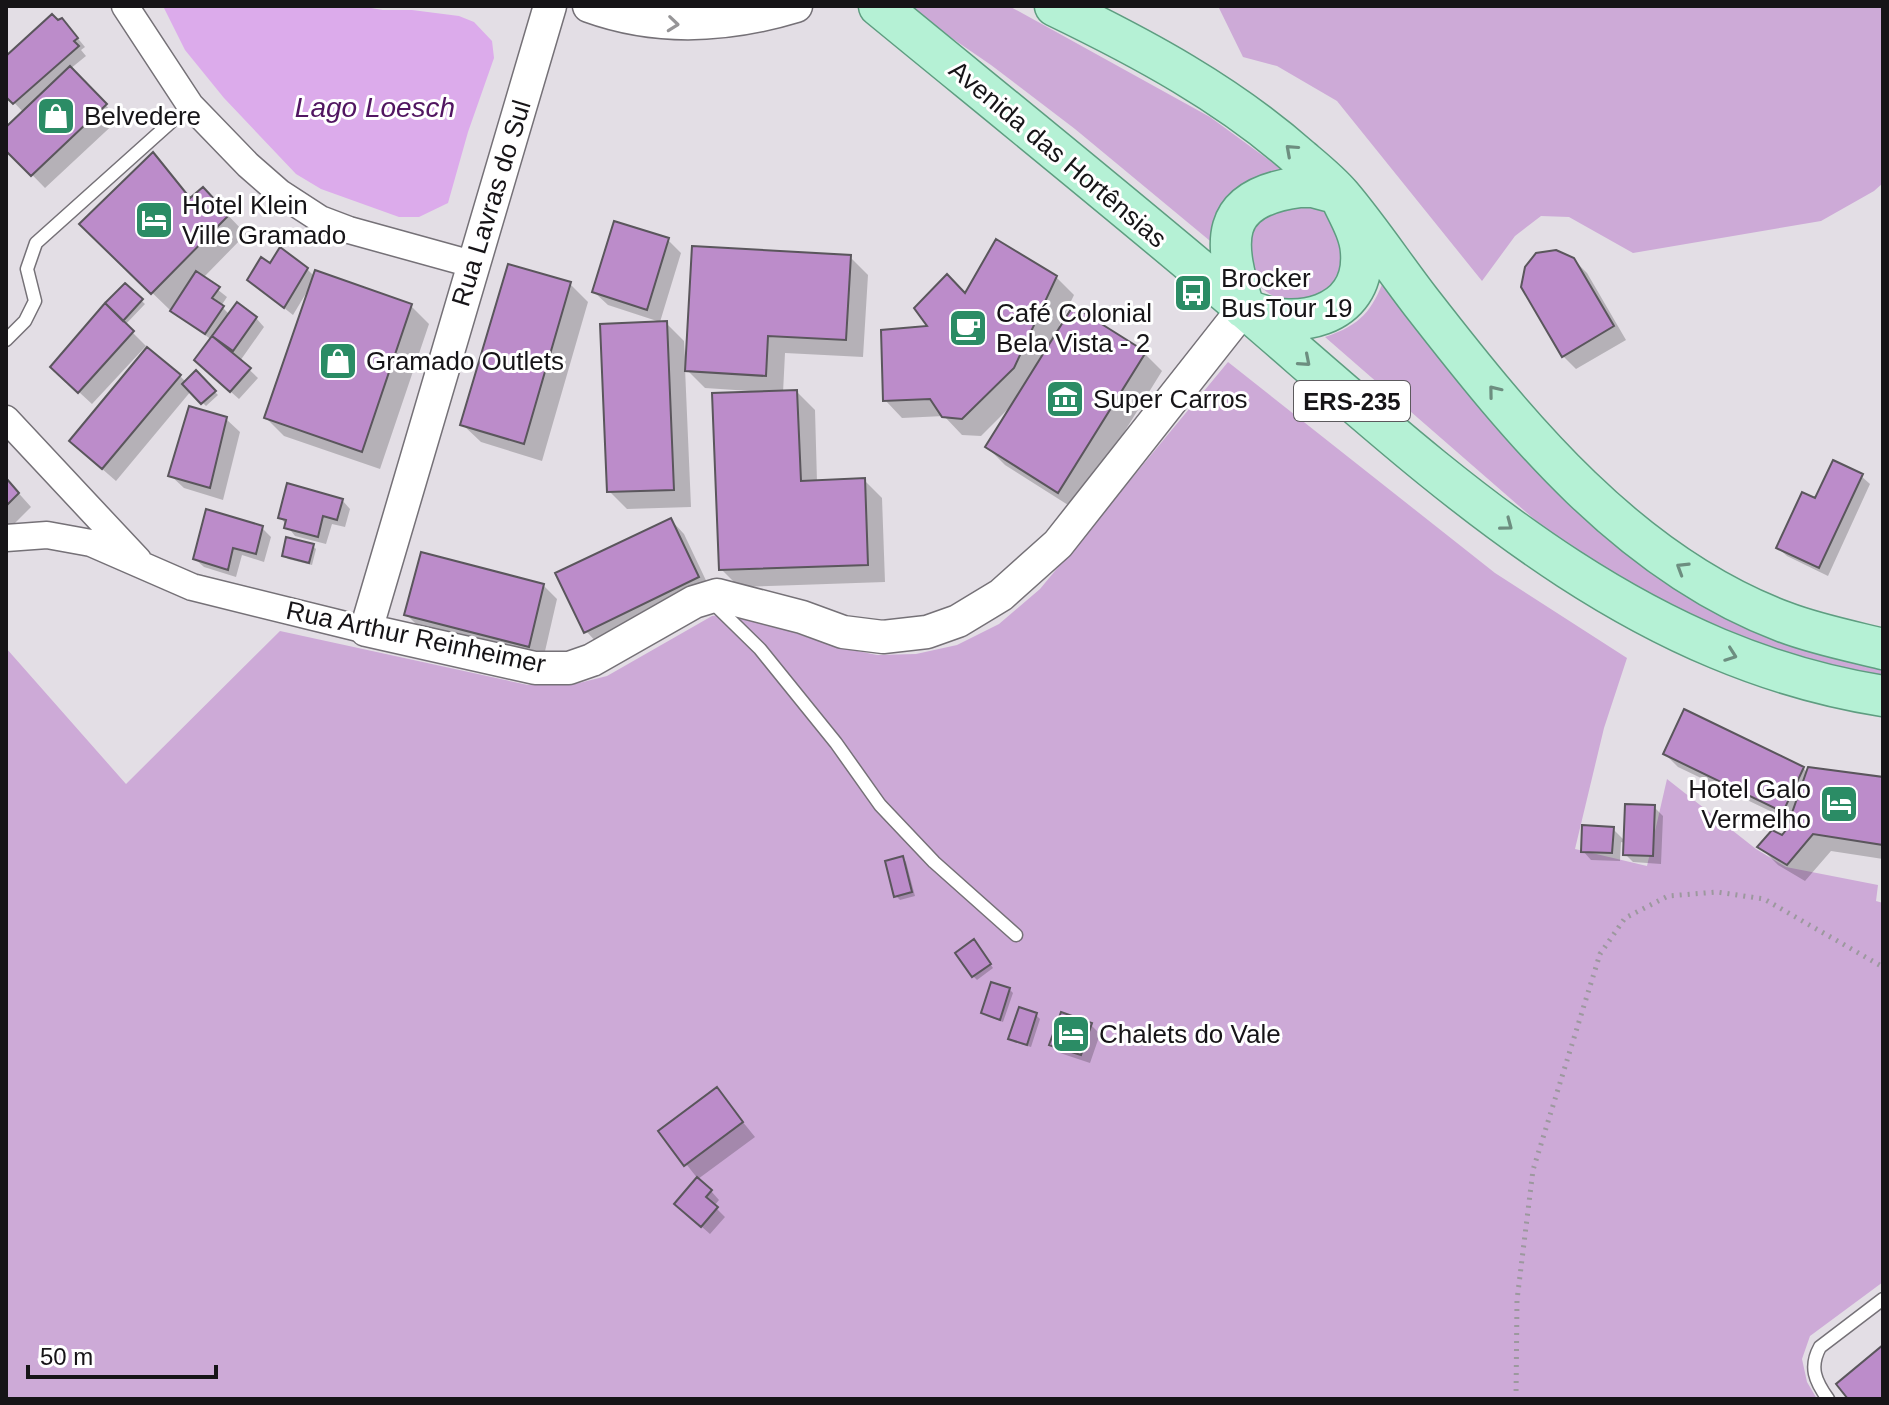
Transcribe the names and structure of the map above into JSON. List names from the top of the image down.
{
  "streets": {
    "main road": ["Avenida das Hortênsias", "ERS-235"],
    "street": ["Rua Lavras do Sul", "Rua Arthur Reinheimer"]
  },
  "crossings": [
    ["Rua Lavras do Sul", "Rua Arthur Reinheimer"]
  ],
  "water": ["Lago Loesch"],
  "places": {
    "shop": ["Belvedere", "Gramado Outlets"],
    "hotel": ["Hotel Klein Ville Gramado", "Hotel Galo Vermelho", "Chalets do Vale"],
    "bus stop": ["Brocker BusTour 19"],
    "cafe": ["Café Colonial Bela Vista - 2"],
    "museum": ["Super Carros"]
  },
  "scale_bar": "50 m"
}
